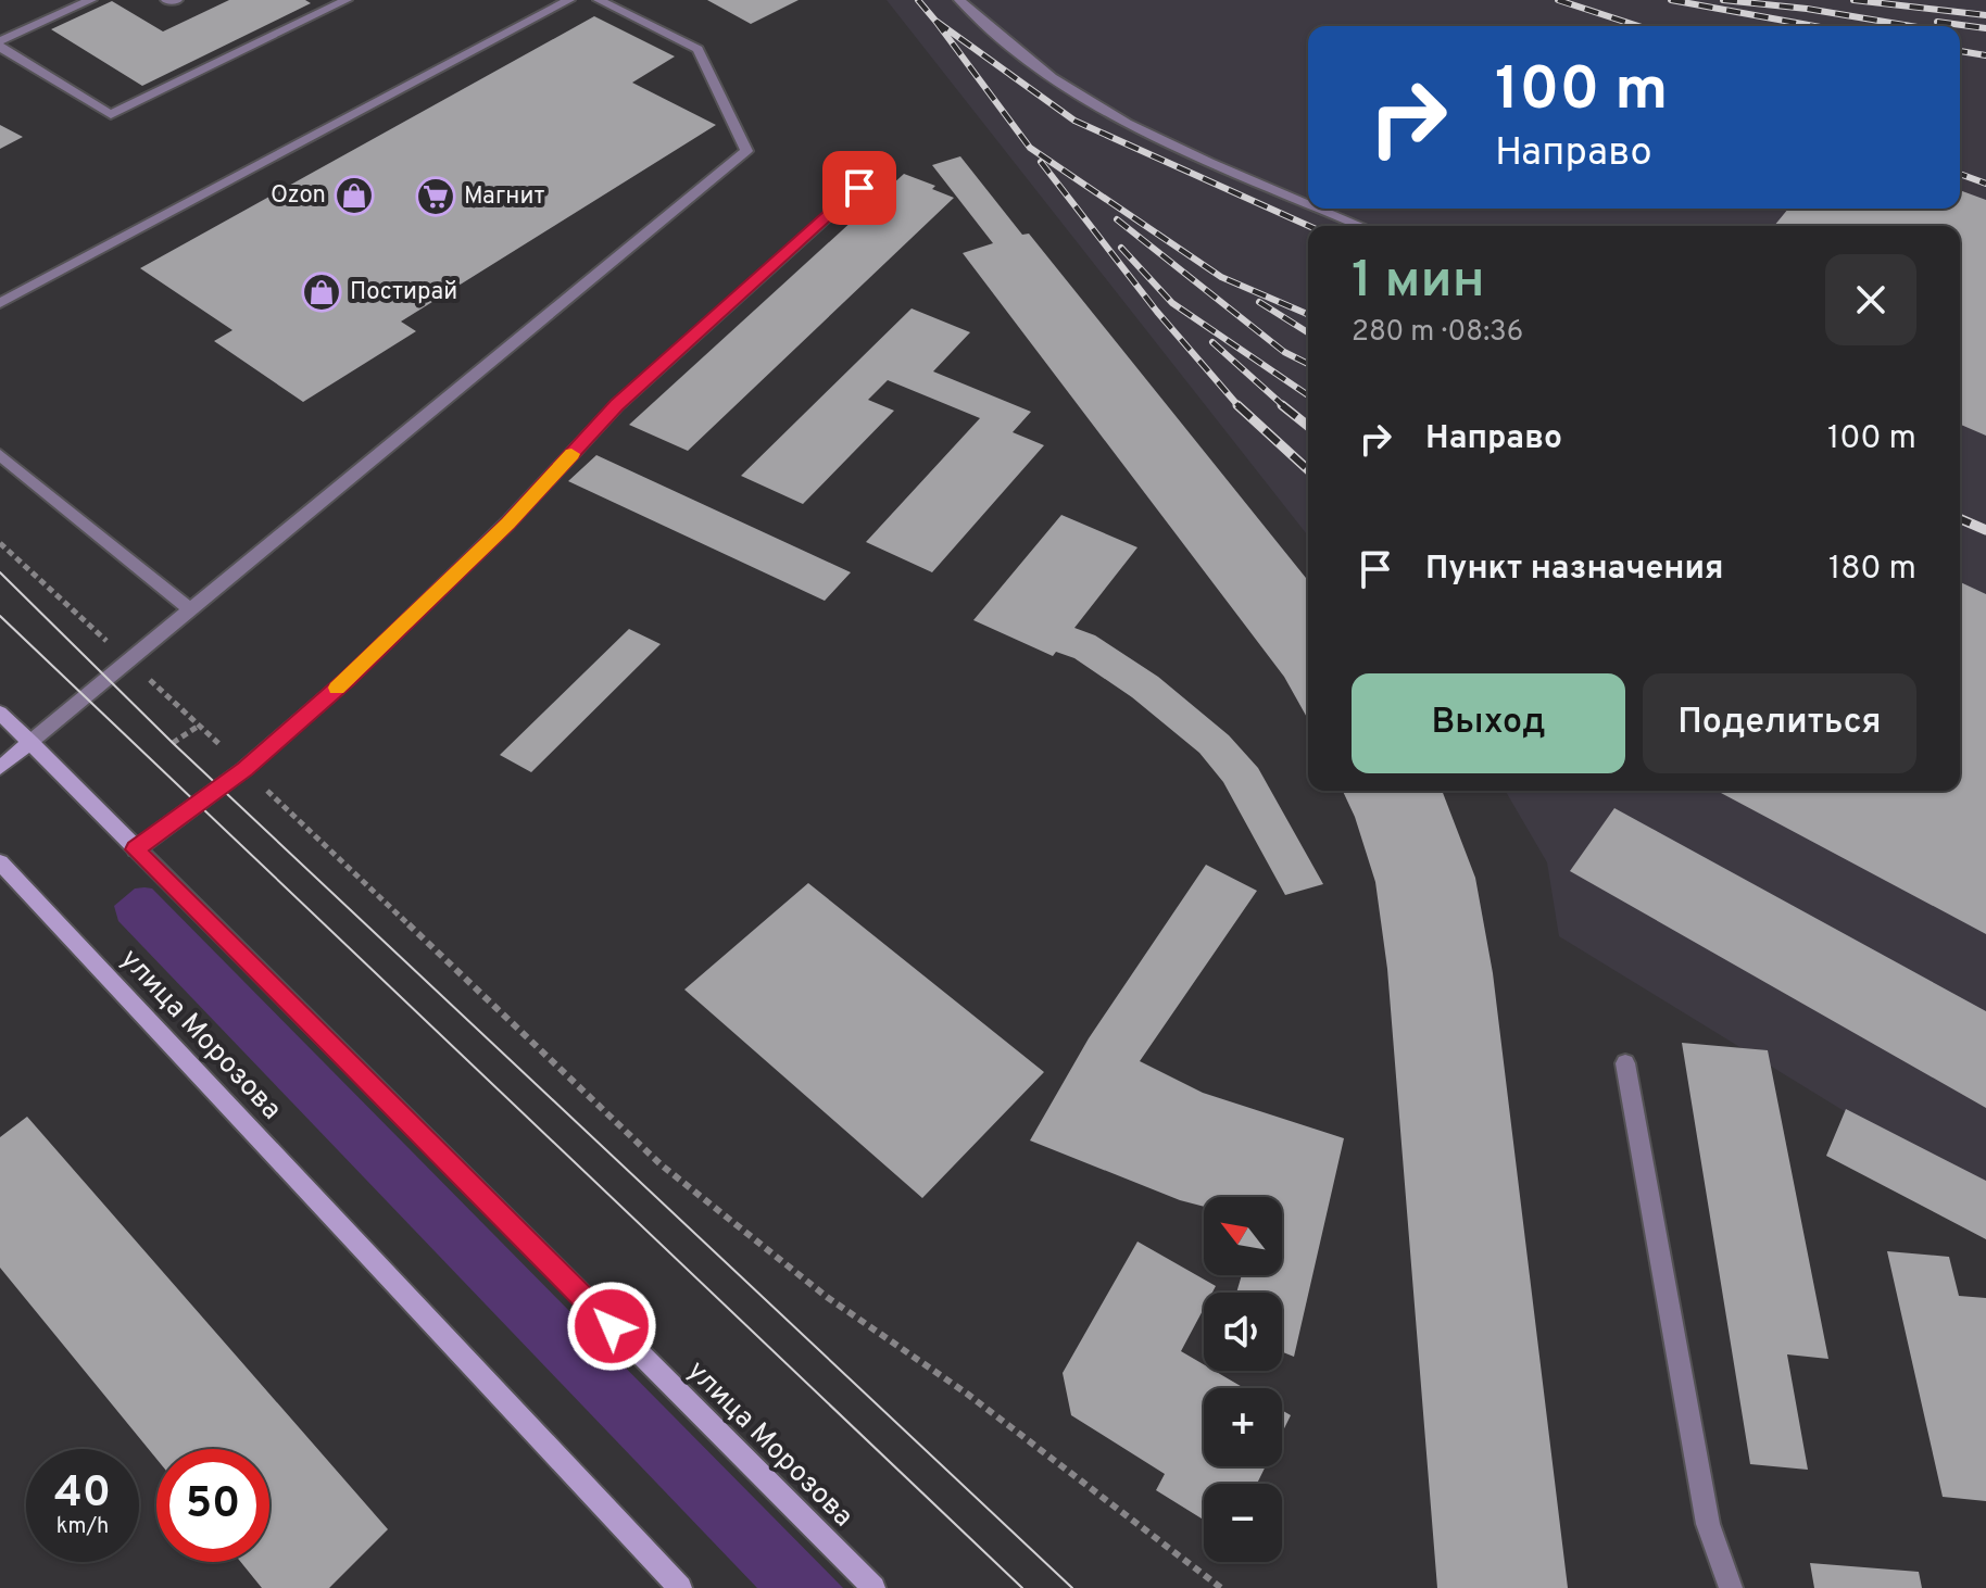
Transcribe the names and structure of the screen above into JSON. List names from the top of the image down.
{
  "streets": {
    "main road": ["улица Морозова"]
  },
  "places": {
    "shop": ["Ozon", "Постирай"],
    "supermarket": ["Магнит"]
  },
  "north": "top left",
  "page": {
    "turn": ["100 m", "Направо"],
    "heading": ["1 мин", "280 m · 08:36"],
    "list": [
      {
        "name": "Направо",
        "value": "100 m"
      },
      {
        "name": "Пункт назначения",
        "value": "180 m"
      }
    ],
    "buttons": ["Выход", "Поделиться"],
    "map_buttons": ["+", "−"],
    "speed": "40 km/h",
    "limit": "50"
  }
}
